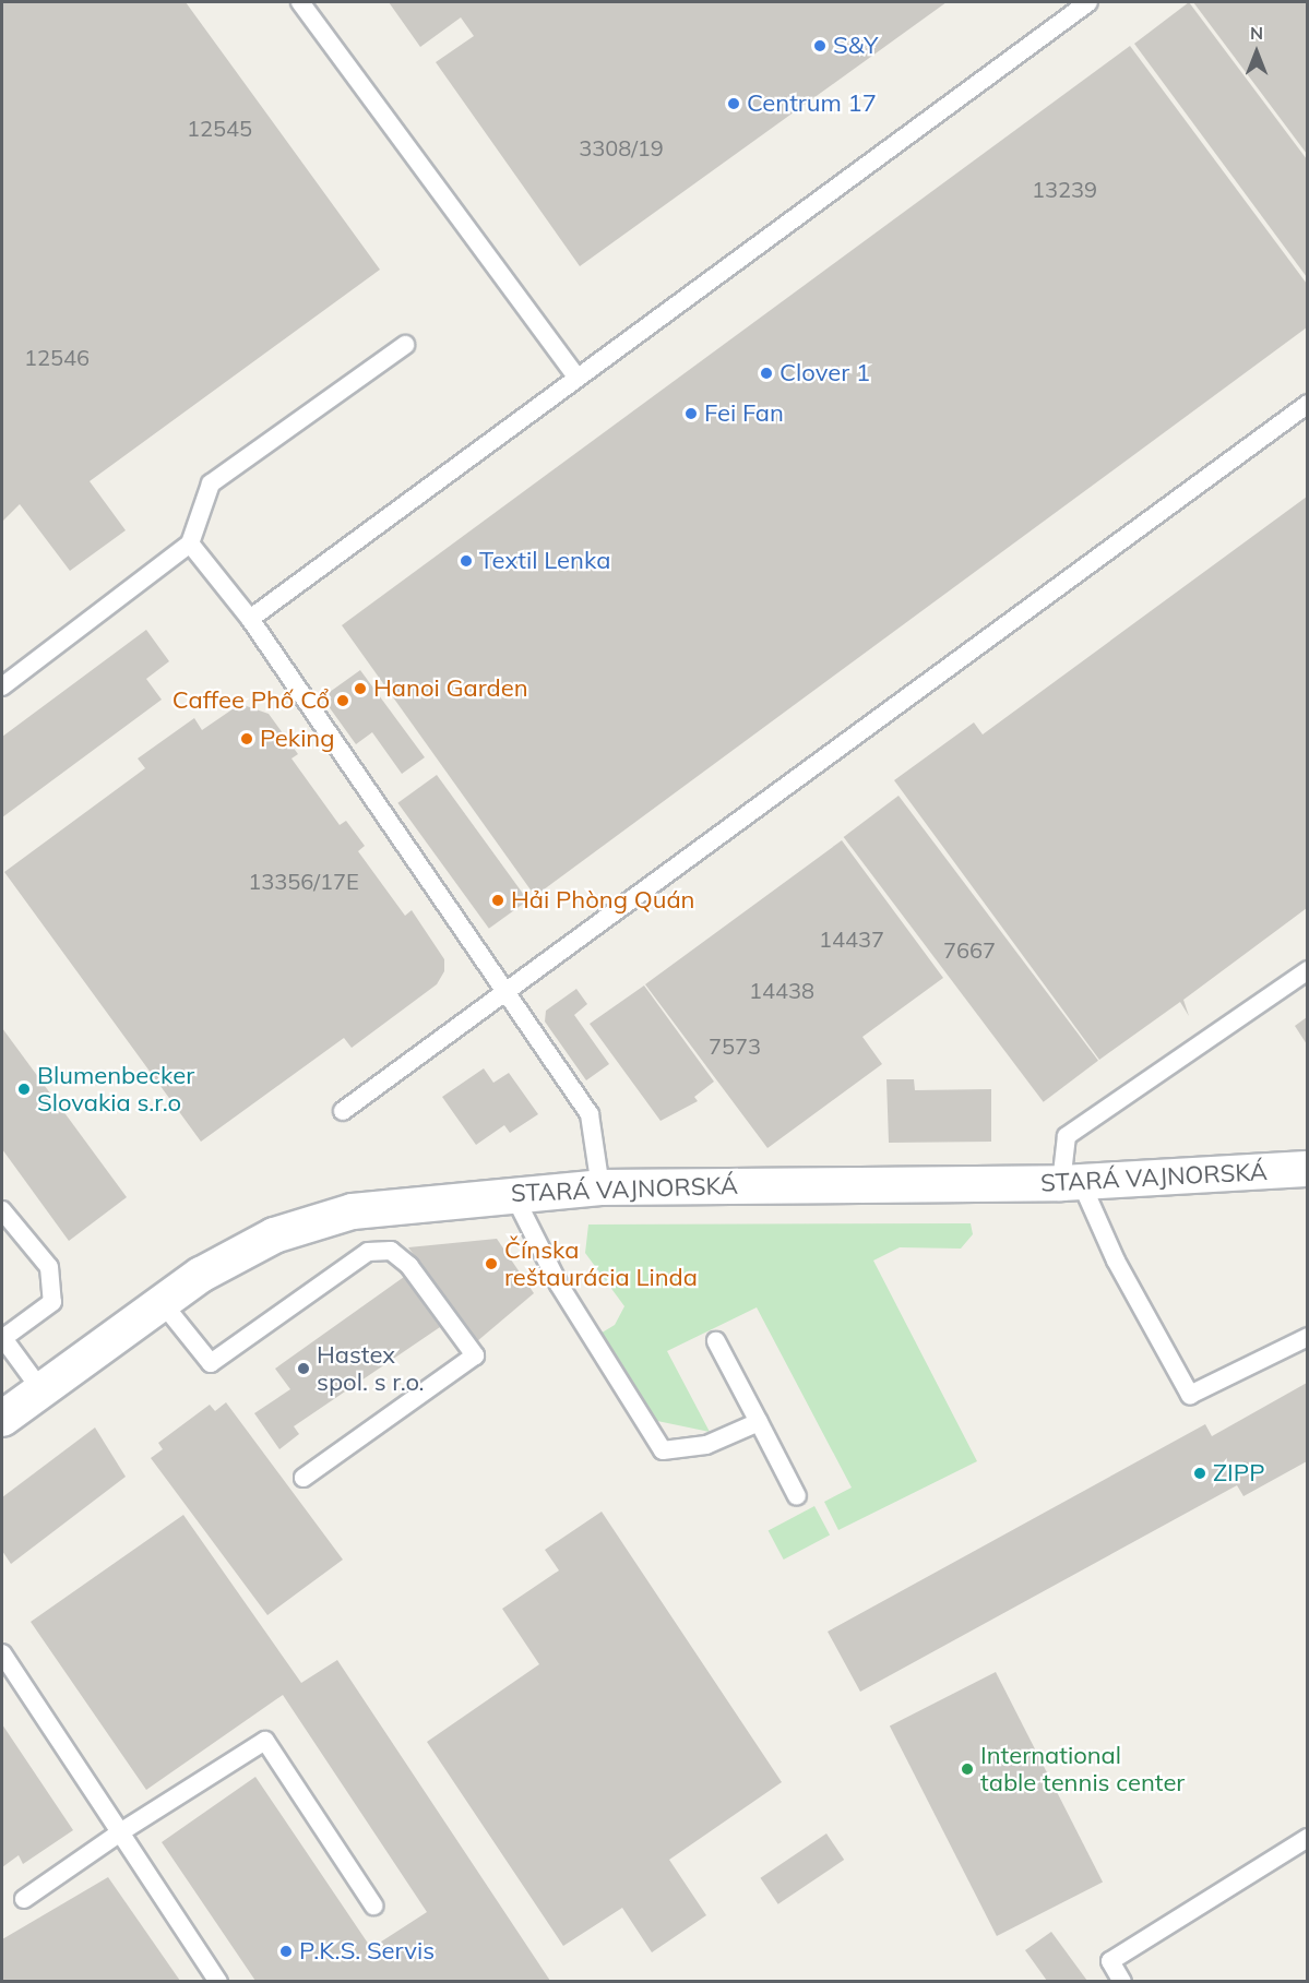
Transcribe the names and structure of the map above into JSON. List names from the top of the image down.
{
  "streets": {
    "street": ["STARÁ VAJNORSKÁ"]
  },
  "places": [
    "S&Y",
    "Centrum 17",
    "Clover 1",
    "Fei Fan",
    "Textil Lenka",
    "Hanoi Garden",
    "Caffee Phố Cổ",
    "Peking",
    "Hải Phòng Quán",
    "Blumenbecker Slovakia s.r.o",
    "Čínska reštaurácia Linda",
    "Hastex spol. s r.o.",
    "ZIPP",
    "International table tennis center",
    "P.K.S. Servis"
  ],
  "house_numbers": [
    "12545",
    "3308/19",
    "13239",
    "12546",
    "13356/17E",
    "14437",
    "7667",
    "14438",
    "7573"
  ],
  "north": "top"
}
